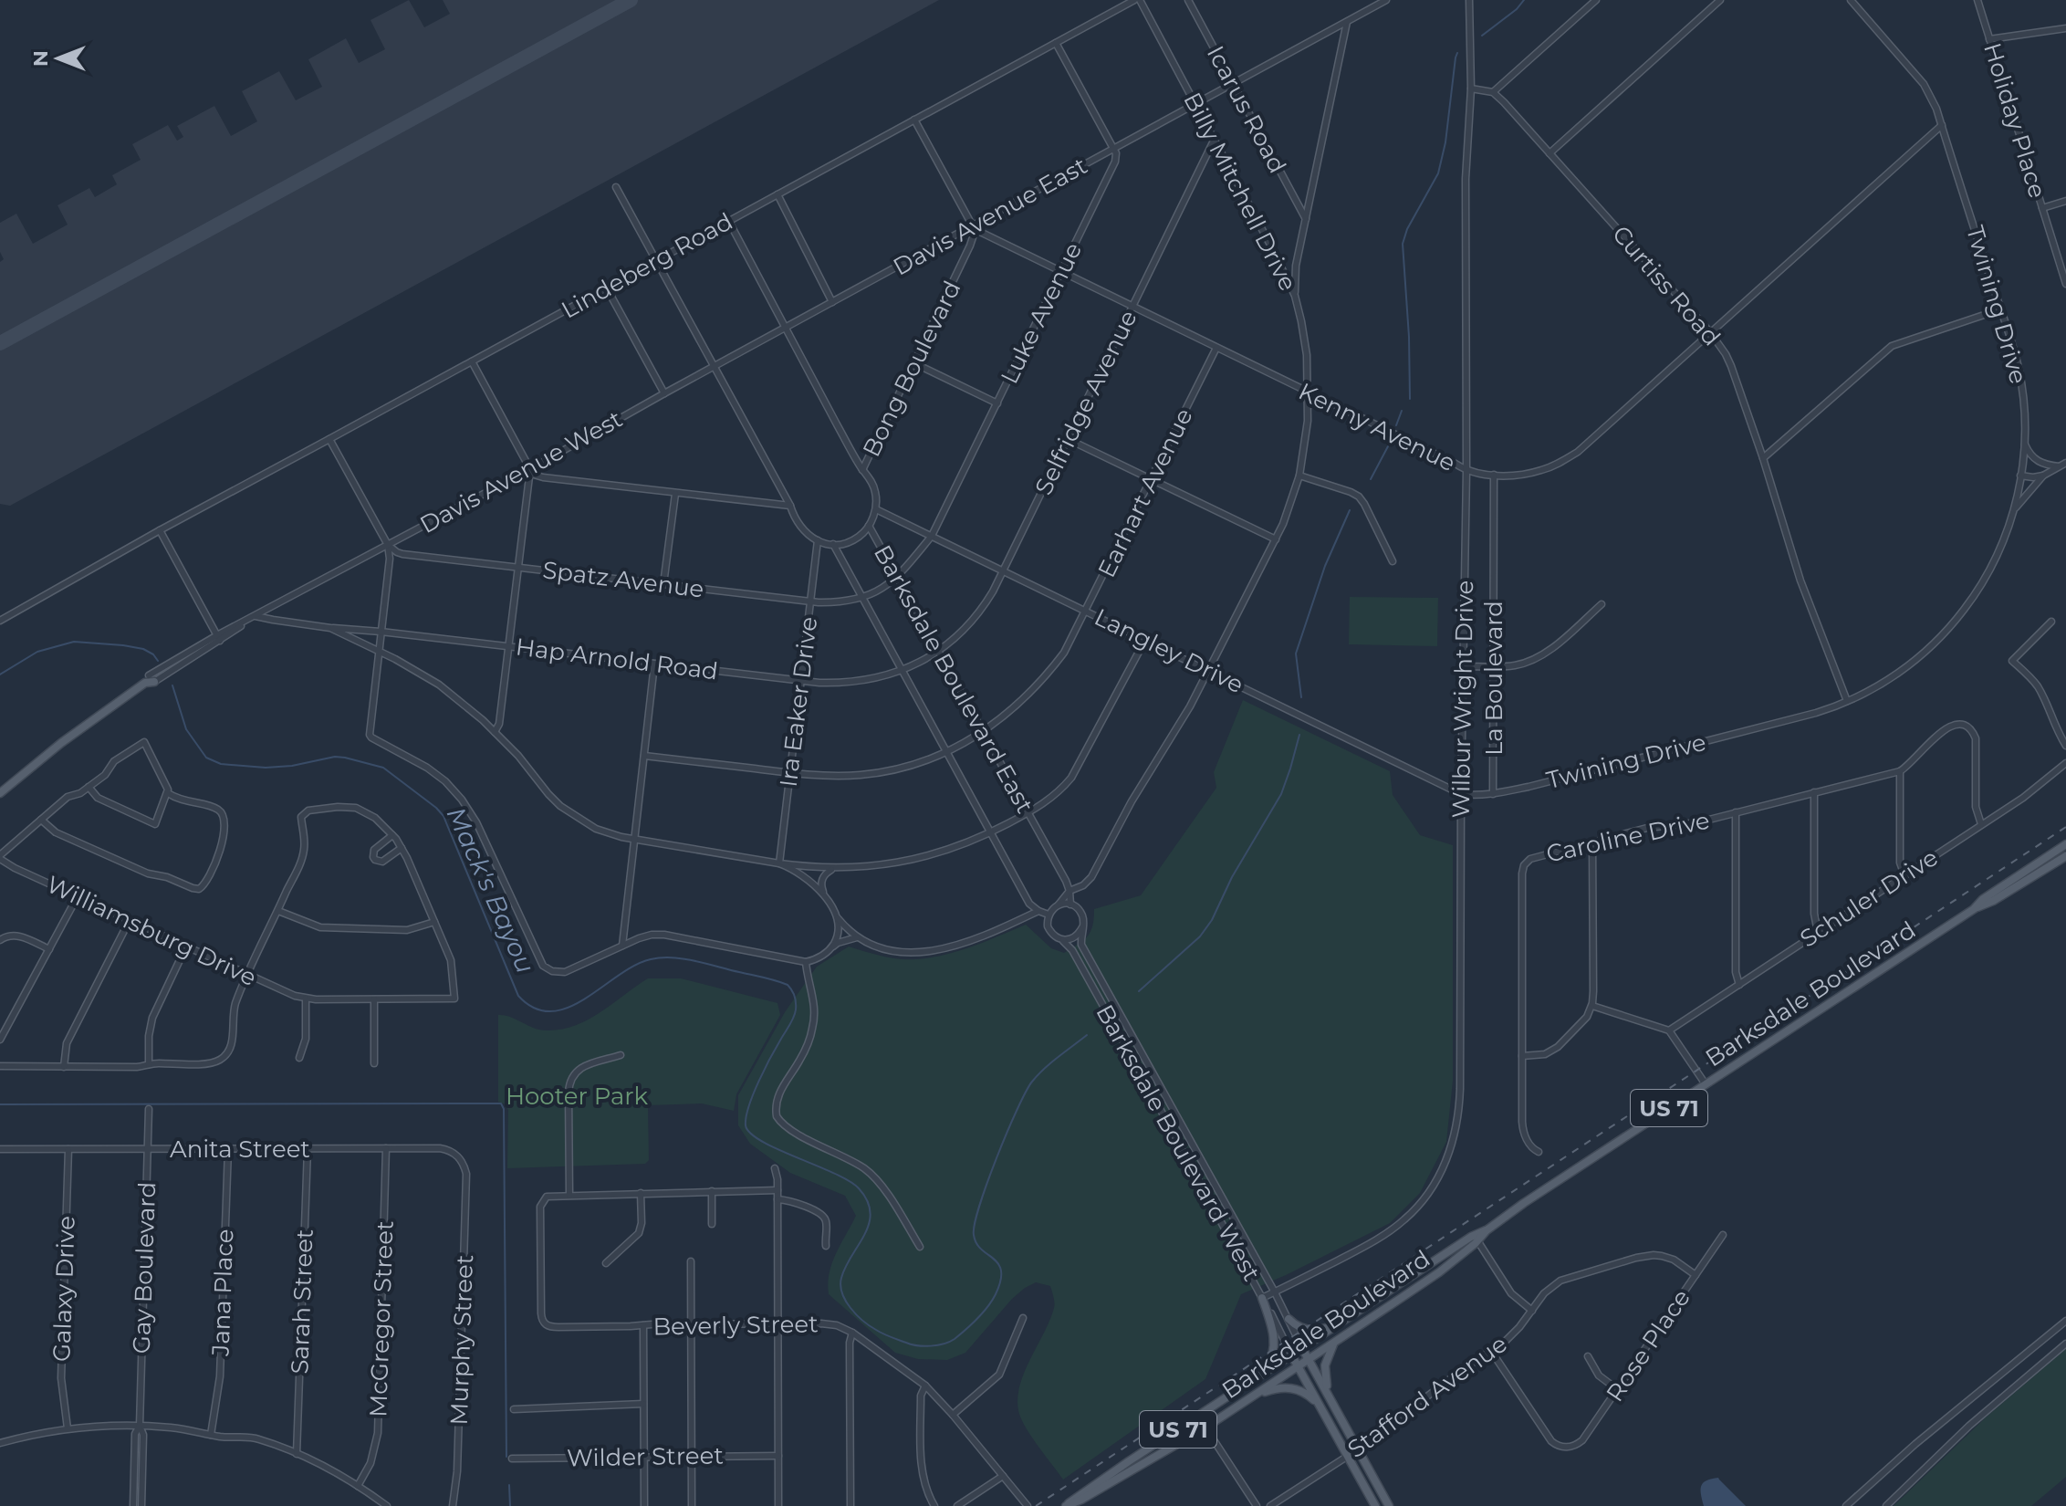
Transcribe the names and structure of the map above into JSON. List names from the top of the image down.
{
  "streets": {
    "main road": ["Barksdale Boulevard", "US 71"],
    "street": [
      "Icarus Road",
      "Holiday Place",
      "Billy Mitchell Drive",
      "Davis Avenue East",
      "Lindeberg Road",
      "Curtiss Road",
      "Twining Drive",
      "Luke Avenue",
      "Bong Boulevard",
      "Selfridge Avenue",
      "Kenny Avenue",
      "Davis Avenue West",
      "Earhart Avenue",
      "Spatz Avenue",
      "Langley Drive",
      "Hap Arnold Road",
      "La Boulevard",
      "Barksdale Boulevard East",
      "Wilbur Wright Drive",
      "Ira Eaker Drive",
      "Caroline Drive",
      "Schuler Drive",
      "Williamsburg Drive",
      "Barksdale Boulevard West",
      "Anita Street",
      "Gay Boulevard",
      "Galaxy Drive",
      "Jana Place",
      "Sarah Street",
      "McGregor Street",
      "Beverly Street",
      "Murphy Street",
      "Rose Place",
      "Stafford Avenue",
      "Wilder Street"
    ]
  },
  "crossings": [
    ["Icarus Road", "Davis Avenue East"],
    ["Billy Mitchell Drive", "Davis Avenue East"],
    ["Billy Mitchell Drive", "Lindeberg Road"],
    ["Billy Mitchell Drive", "Selfridge Avenue"],
    ["Billy Mitchell Drive", "Kenny Avenue"],
    ["Billy Mitchell Drive", "Langley Drive"],
    ["Billy Mitchell Drive", "Barksdale Boulevard East"],
    ["Billy Mitchell Drive", "Barksdale Boulevard West"],
    ["Davis Avenue East", "Luke Avenue"],
    ["Davis Avenue East", "Bong Boulevard"],
    ["Davis Avenue East", "Kenny Avenue"],
    ["Davis Avenue East", "Davis Avenue West"],
    ["Davis Avenue East", "Barksdale Boulevard East"],
    ["Lindeberg Road", "Barksdale Boulevard East"],
    ["Curtiss Road", "Twining Drive"],
    ["Curtiss Road", "Kenny Avenue"],
    ["Twining Drive", "Kenny Avenue"],
    ["Twining Drive", "Langley Drive"],
    ["Twining Drive", "La Boulevard"],
    ["Twining Drive", "Wilbur Wright Drive"],
    ["Luke Avenue", "Kenny Avenue"],
    ["Luke Avenue", "Spatz Avenue"],
    ["Luke Avenue", "Langley Drive"],
    ["Luke Avenue", "Barksdale Boulevard East"],
    ["Bong Boulevard", "Kenny Avenue"],
    ["Bong Boulevard", "Barksdale Boulevard East"],
    ["Selfridge Avenue", "Kenny Avenue"],
    ["Selfridge Avenue", "Langley Drive"],
    ["Selfridge Avenue", "Hap Arnold Road"],
    ["Selfridge Avenue", "Barksdale Boulevard East"],
    ["Kenny Avenue", "Earhart Avenue"],
    ["Kenny Avenue", "La Boulevard"],
    ["Kenny Avenue", "Wilbur Wright Drive"],
    ["Davis Avenue West", "Spatz Avenue"],
    ["Davis Avenue West", "Barksdale Boulevard East"],
    ["Earhart Avenue", "Langley Drive"],
    ["Earhart Avenue", "Barksdale Boulevard East"],
    ["Earhart Avenue", "Ira Eaker Drive"],
    ["Spatz Avenue", "Ira Eaker Drive"],
    ["Langley Drive", "Barksdale Boulevard East"],
    ["Langley Drive", "Wilbur Wright Drive"],
    ["Hap Arnold Road", "Ira Eaker Drive"],
    ["Barksdale Boulevard East", "Barksdale Boulevard West"],
    ["Wilbur Wright Drive", "Barksdale Boulevard West"],
    ["Caroline Drive", "Schuler Drive"],
    ["Barksdale Boulevard", "Barksdale Boulevard West"],
    ["Anita Street", "Gay Boulevard"],
    ["Anita Street", "Galaxy Drive"],
    ["Anita Street", "Jana Place"],
    ["Anita Street", "Sarah Street"],
    ["Anita Street", "McGregor Street"],
    ["Anita Street", "Murphy Street"],
    ["Rose Place", "Stafford Avenue"]
  ],
  "water": ["Mack's Bayou"],
  "parks": ["Hooter Park"],
  "north": "left"
}
